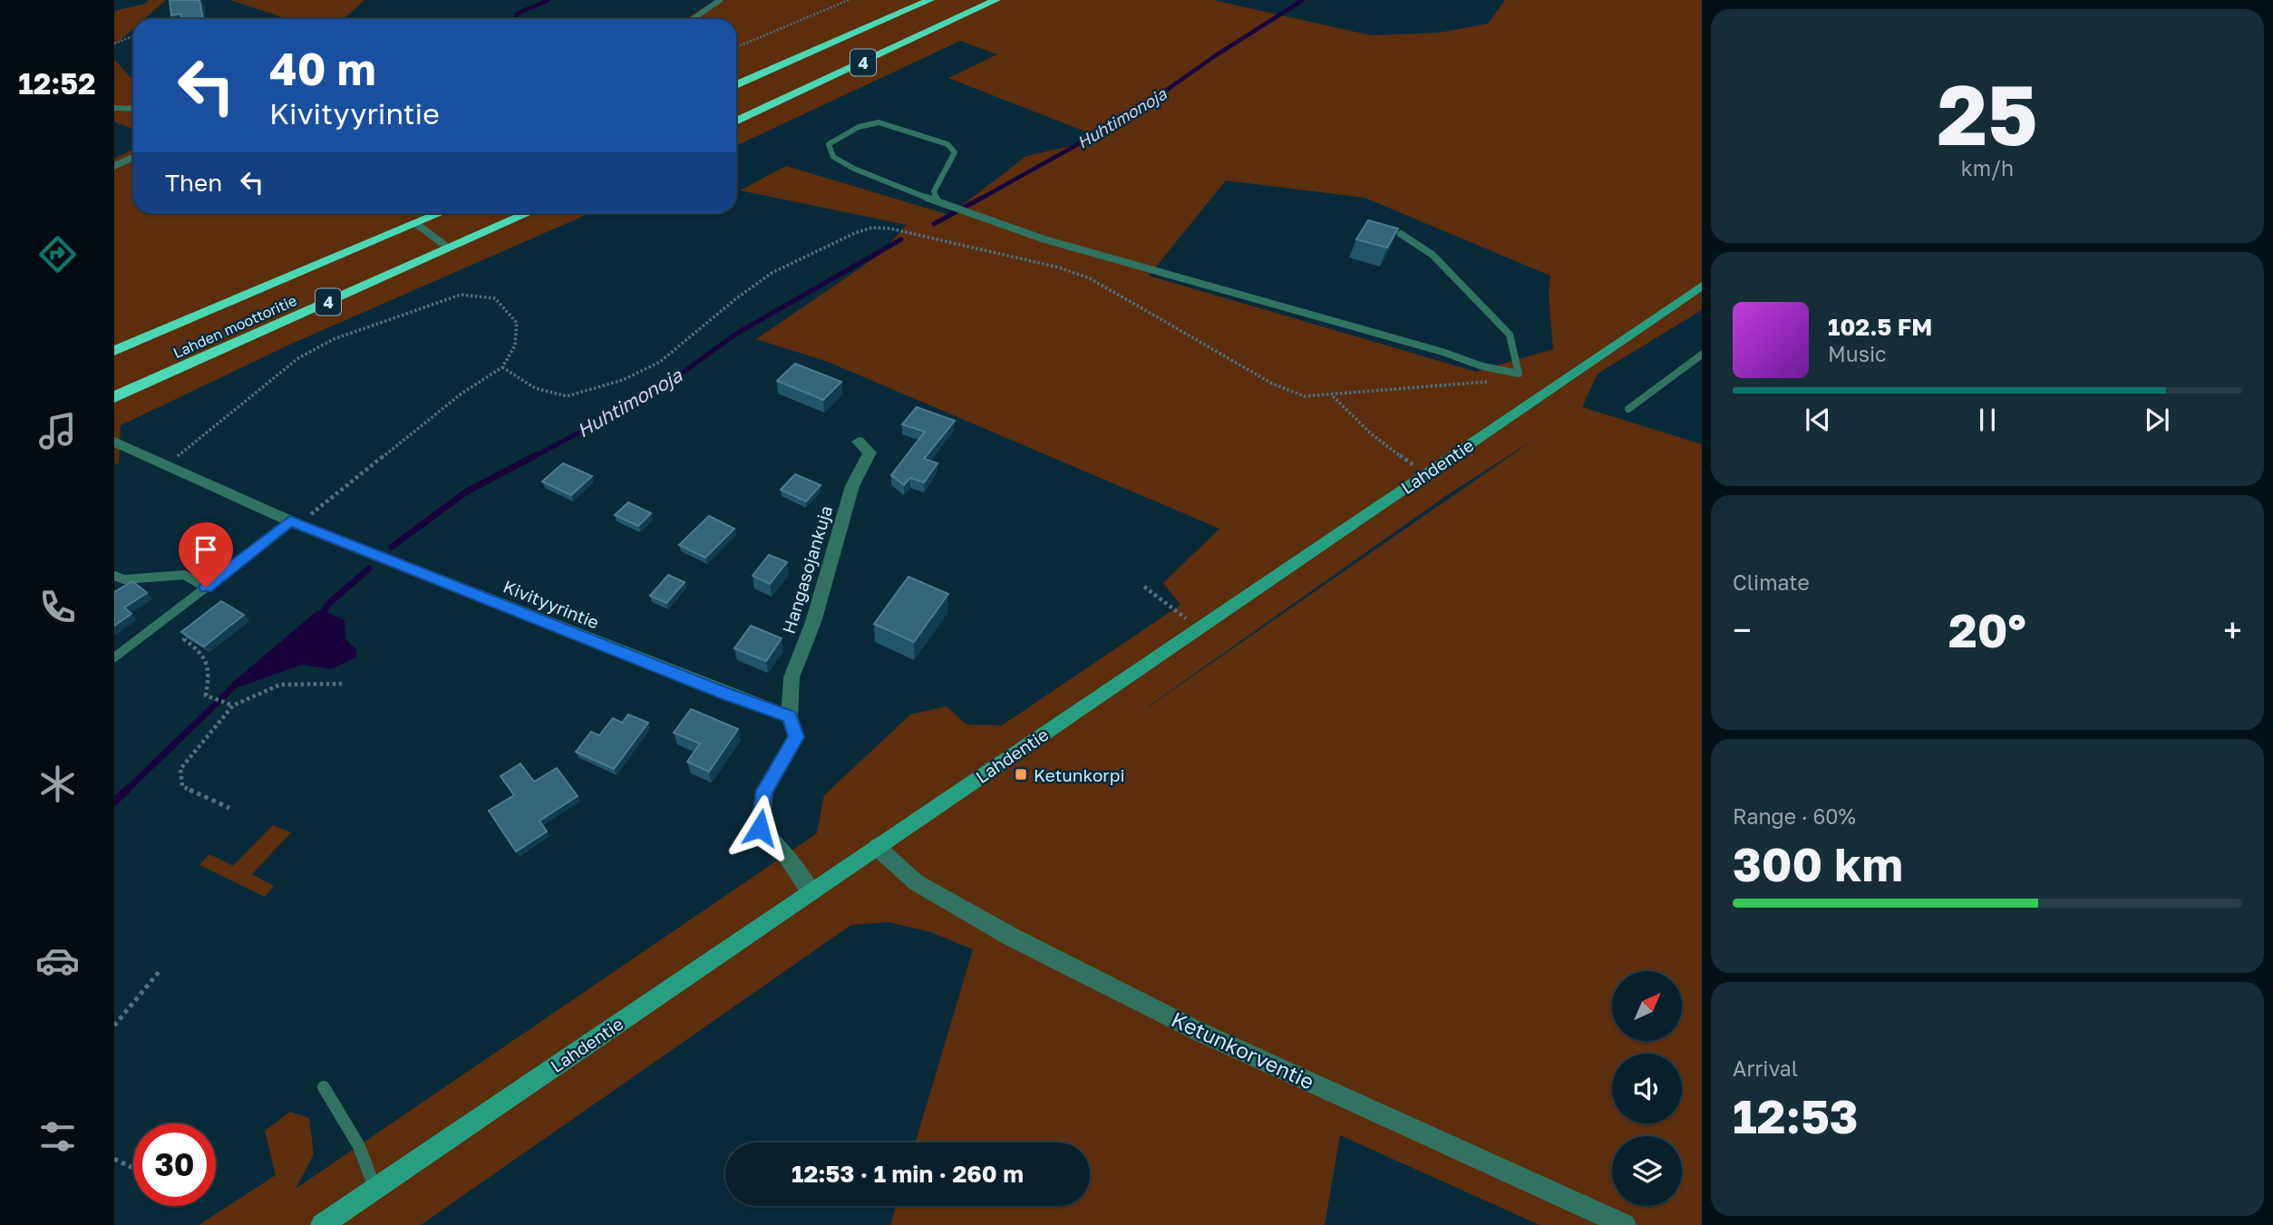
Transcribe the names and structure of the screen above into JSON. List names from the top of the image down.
{
  "streets": {
    "highway": ["4", "Lahden moottoritie"],
    "main road": ["Lahdentie"],
    "street": ["Hangasojankuja", "Kivityyrintie", "Ketunkorventie"]
  },
  "crossings": [
    ["Lahdentie", "Ketunkorventie"],
    ["Hangasojankuja", "Kivityyrintie"]
  ],
  "water": ["Huhtimonoja"],
  "places": {
    "transit": ["Ketunkorpi"]
  },
  "north": "top right",
  "page": {
    "tabs": "12:52",
    "tile": [
      ["25", "km/h"],
      "Climate",
      ["Range · 60%", "300 km"],
      ["Arrival", "12:53"]
    ],
    "turn": ["40 m", "Kivityyrintie"],
    "then": "Then",
    "song": ["102.5 FM", "Music"],
    "heat": ["−", "20°", "+"],
    "limit": "30",
    "trip": "12:53 · 1 min · 260 m"
  }
}
